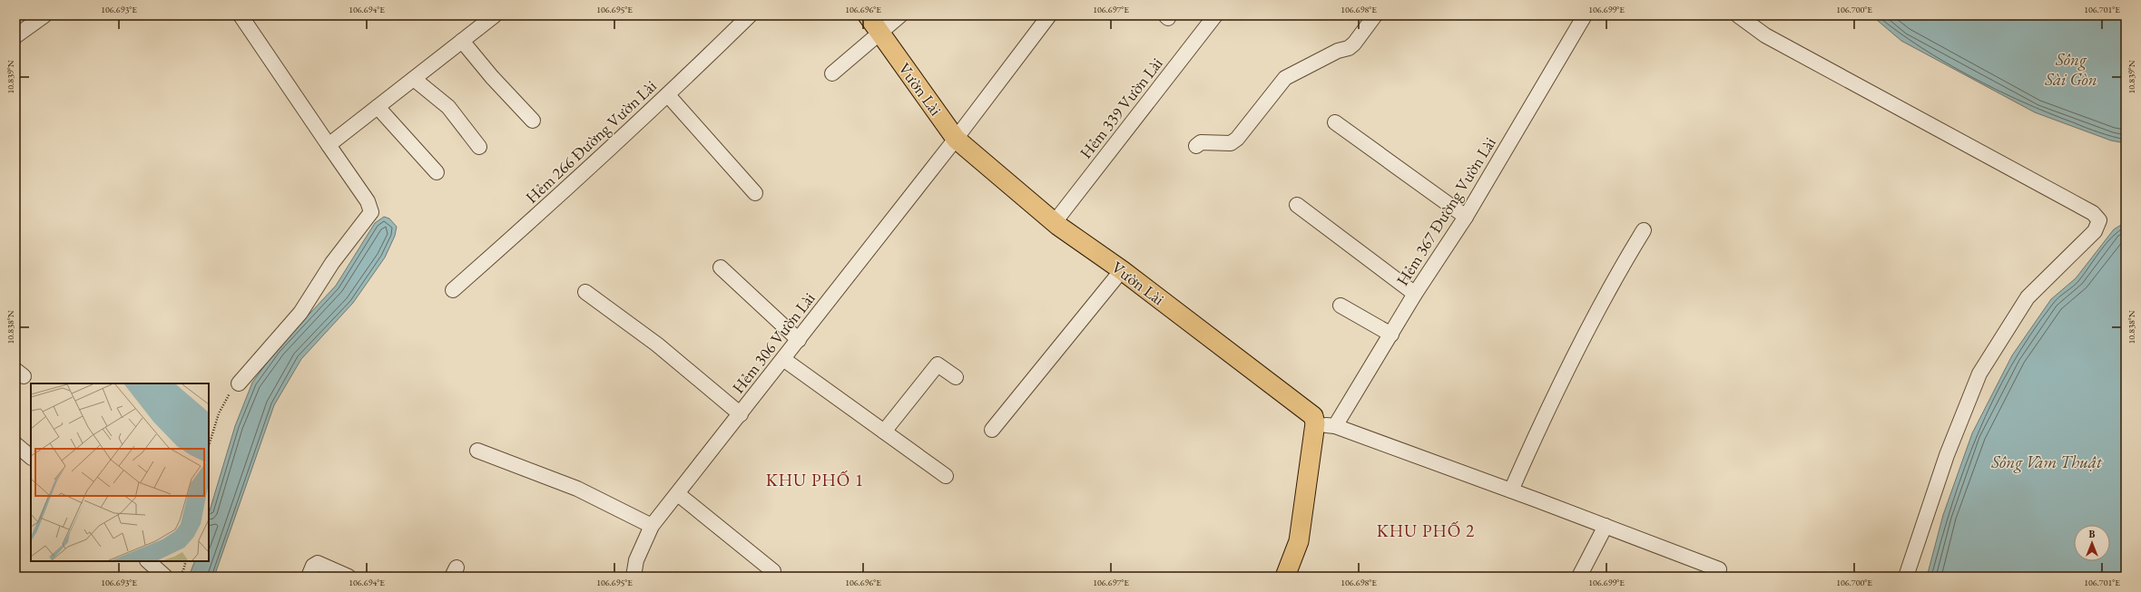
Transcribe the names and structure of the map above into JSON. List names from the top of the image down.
{
  "streets": {
    "main road": ["Vườn Lài"],
    "street": [
      "Hẻm 339 Vườn Lài",
      "Hẻm 266 Đường Vườn Lài",
      "Hẻm 367 Đường Vườn Lài",
      "Hẻm 306 Vườn Lài"
    ]
  },
  "crossings": [
    ["Vườn Lài", "Hẻm 339 Vườn Lài"],
    ["Vườn Lài", "Hẻm 306 Vườn Lài"]
  ],
  "districts": ["KHU PHỐ 1", "KHU PHỐ 2"],
  "water": ["Sông Sài Gòn", "Sông Vàm Thuật"],
  "north": "top",
  "coordinates": [
    "106.693°E",
    "106.694°E",
    "106.695°E",
    "106.696°E",
    "106.697°E",
    "106.698°E",
    "106.699°E",
    "106.700°E",
    "106.701°E",
    "10.839°N",
    "10.838°N"
  ]
}
